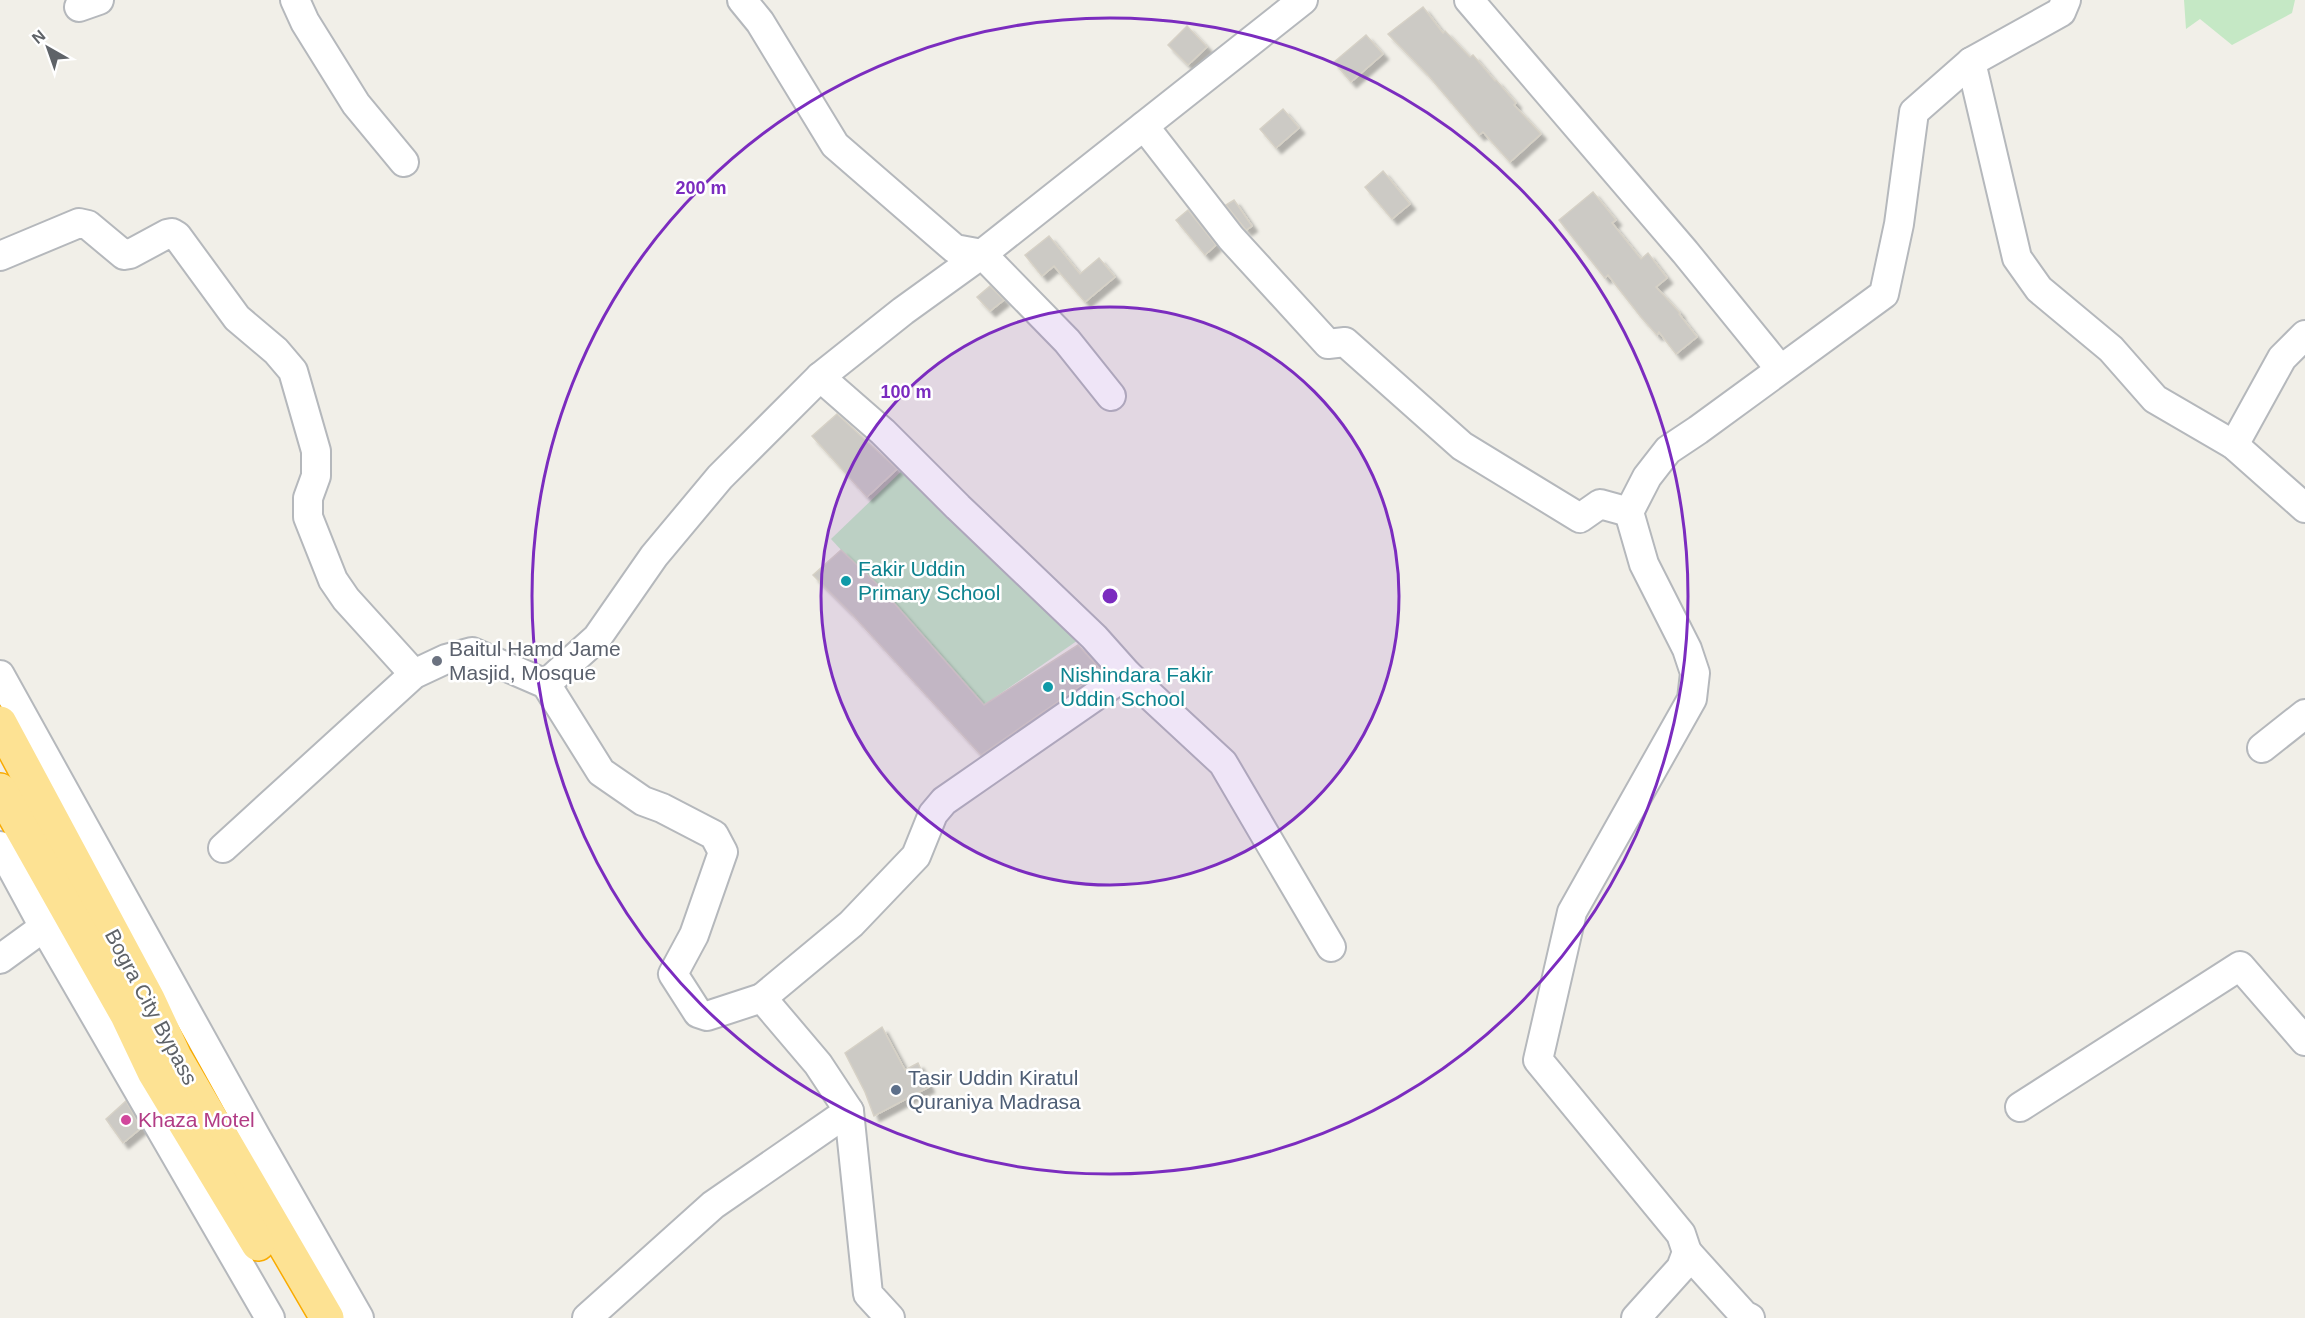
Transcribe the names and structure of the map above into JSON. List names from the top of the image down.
{
  "streets": {
    "highway": ["Bogra City Bypass"]
  },
  "places": [
    "Fakir Uddin Primary School",
    "Baitul Hamd Jame Masjid, Mosque",
    "Nishindara Fakir Uddin School",
    "Tasir Uddin Kiratul Quraniya Madrasa",
    "Khaza Motel"
  ],
  "north": "top left",
  "rings": ["200 m", "100 m"]
}
